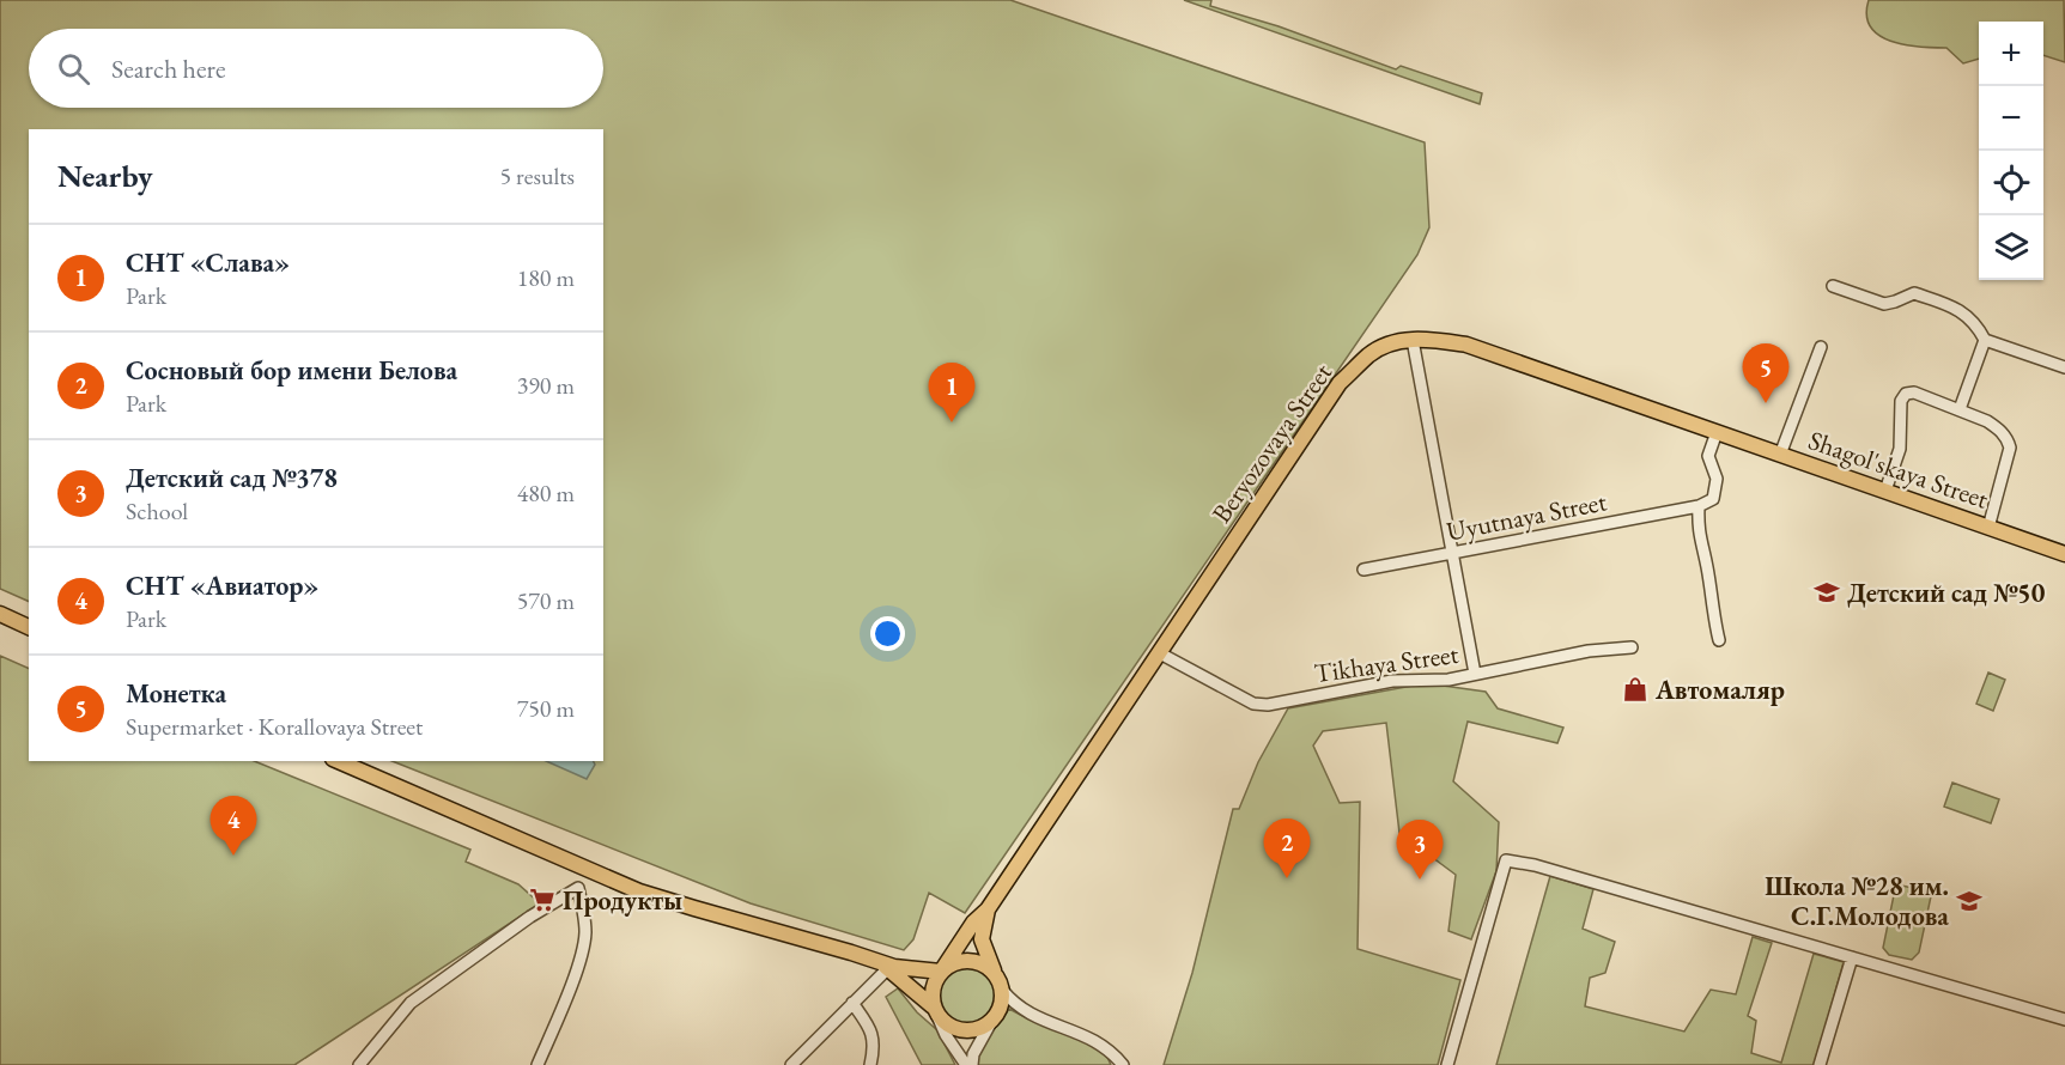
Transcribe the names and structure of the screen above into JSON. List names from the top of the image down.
{
  "streets": {
    "main road": ["Beryozovaya Street", "Shagol'skaya Street"],
    "street": ["Uyutnaya Street", "Tikhaya Street"]
  },
  "crossings": [
    ["Beryozovaya Street", "Shagol'skaya Street"],
    ["Beryozovaya Street", "Tikhaya Street"]
  ],
  "places": {
    "school or university": ["Детский сад №50", "Школа №28 им. С.Г.Молодова"],
    "shop": ["Автомаляр"],
    "supermarket": ["Продукты"]
  },
  "page": {
    "map_buttons": ["+", "−"],
    "search": "Search here",
    "heading": ["Nearby", "5 results"],
    "list": [
      {
        "mark": "1",
        "name": "СНТ «Слава»",
        "note": "Park",
        "value": "180 m"
      },
      {
        "mark": "2",
        "name": "Сосновый бор имени Белова",
        "note": "Park",
        "value": "390 m"
      },
      {
        "mark": "3",
        "name": "Детский сад №378",
        "note": "School",
        "value": "480 m"
      },
      {
        "mark": "4",
        "name": "СНТ «Авиатор»",
        "note": "Park",
        "value": "570 m"
      },
      {
        "mark": "5",
        "name": "Монетка",
        "note": "Supermarket · Korallovaya Street",
        "value": "750 m"
      }
    ],
    "pins": [
      "5",
      "1",
      "4",
      "2",
      "3"
    ]
  }
}
